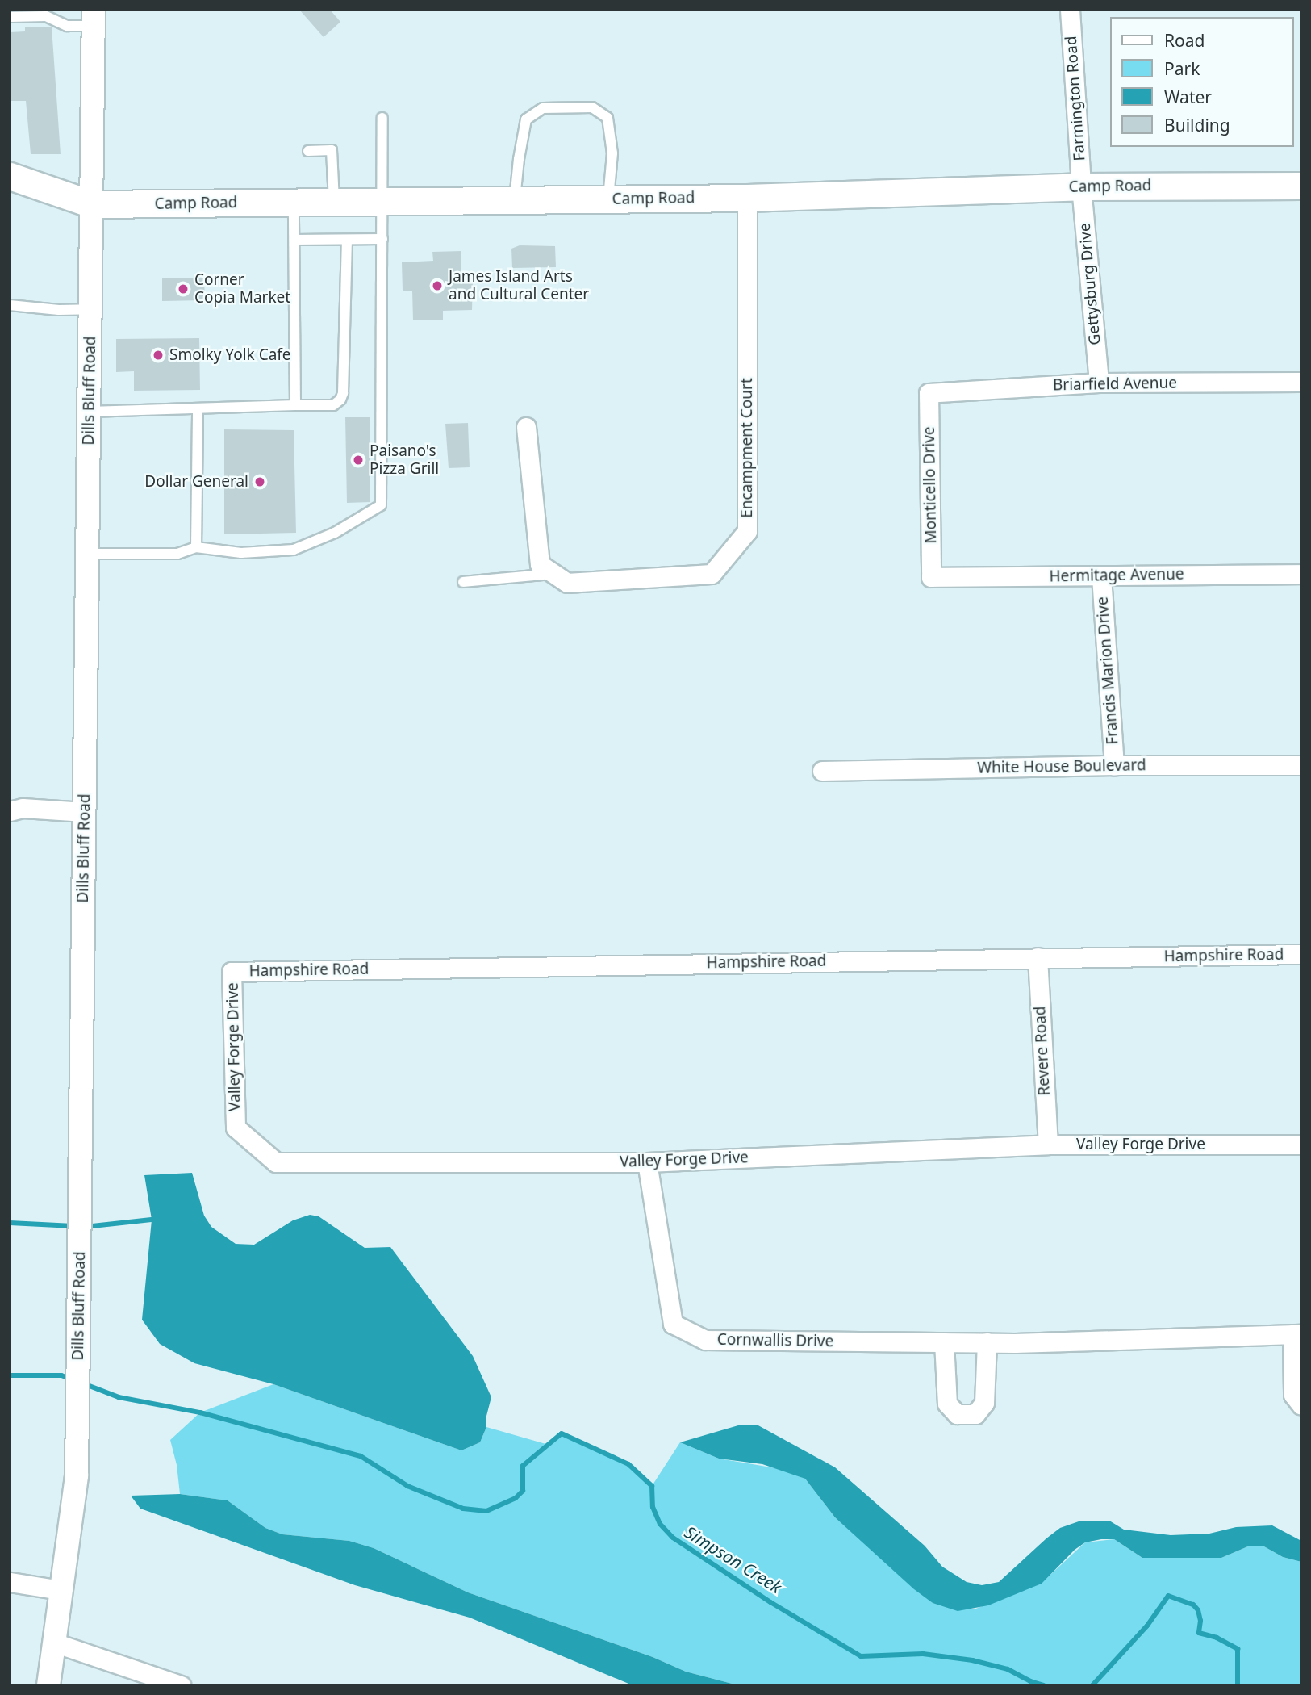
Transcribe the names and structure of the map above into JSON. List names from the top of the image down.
{
  "streets": {
    "main road": ["Camp Road"],
    "street": [
      "Farmington Road",
      "Gettysburg Drive",
      "Briarfield Avenue",
      "Dills Bluff Road",
      "Encampment Court",
      "Monticello Drive",
      "Hermitage Avenue",
      "Francis Marion Drive",
      "White House Boulevard",
      "Hampshire Road",
      "Valley Forge Drive",
      "Revere Road",
      "Cornwallis Drive"
    ]
  },
  "crossings": [
    ["Farmington Road", "Camp Road"],
    ["Farmington Road", "Gettysburg Drive"],
    ["Camp Road", "Gettysburg Drive"],
    ["Camp Road", "Dills Bluff Road"],
    ["Camp Road", "Encampment Court"],
    ["Gettysburg Drive", "Briarfield Avenue"],
    ["Briarfield Avenue", "Monticello Drive"],
    ["Monticello Drive", "Hermitage Avenue"],
    ["Hermitage Avenue", "Francis Marion Drive"],
    ["Francis Marion Drive", "White House Boulevard"],
    ["Hampshire Road", "Valley Forge Drive"],
    ["Hampshire Road", "Revere Road"],
    ["Valley Forge Drive", "Revere Road"],
    ["Valley Forge Drive", "Cornwallis Drive"]
  ],
  "water": ["Simpson Creek"],
  "places": [
    "James Island Arts and Cultural Center",
    "Corner Copia Market",
    "Smolky Yolk Cafe",
    "Paisano's Pizza Grill",
    "Dollar General"
  ],
  "legend": [
    "Road",
    "Park",
    "Water",
    "Building"
  ]
}
